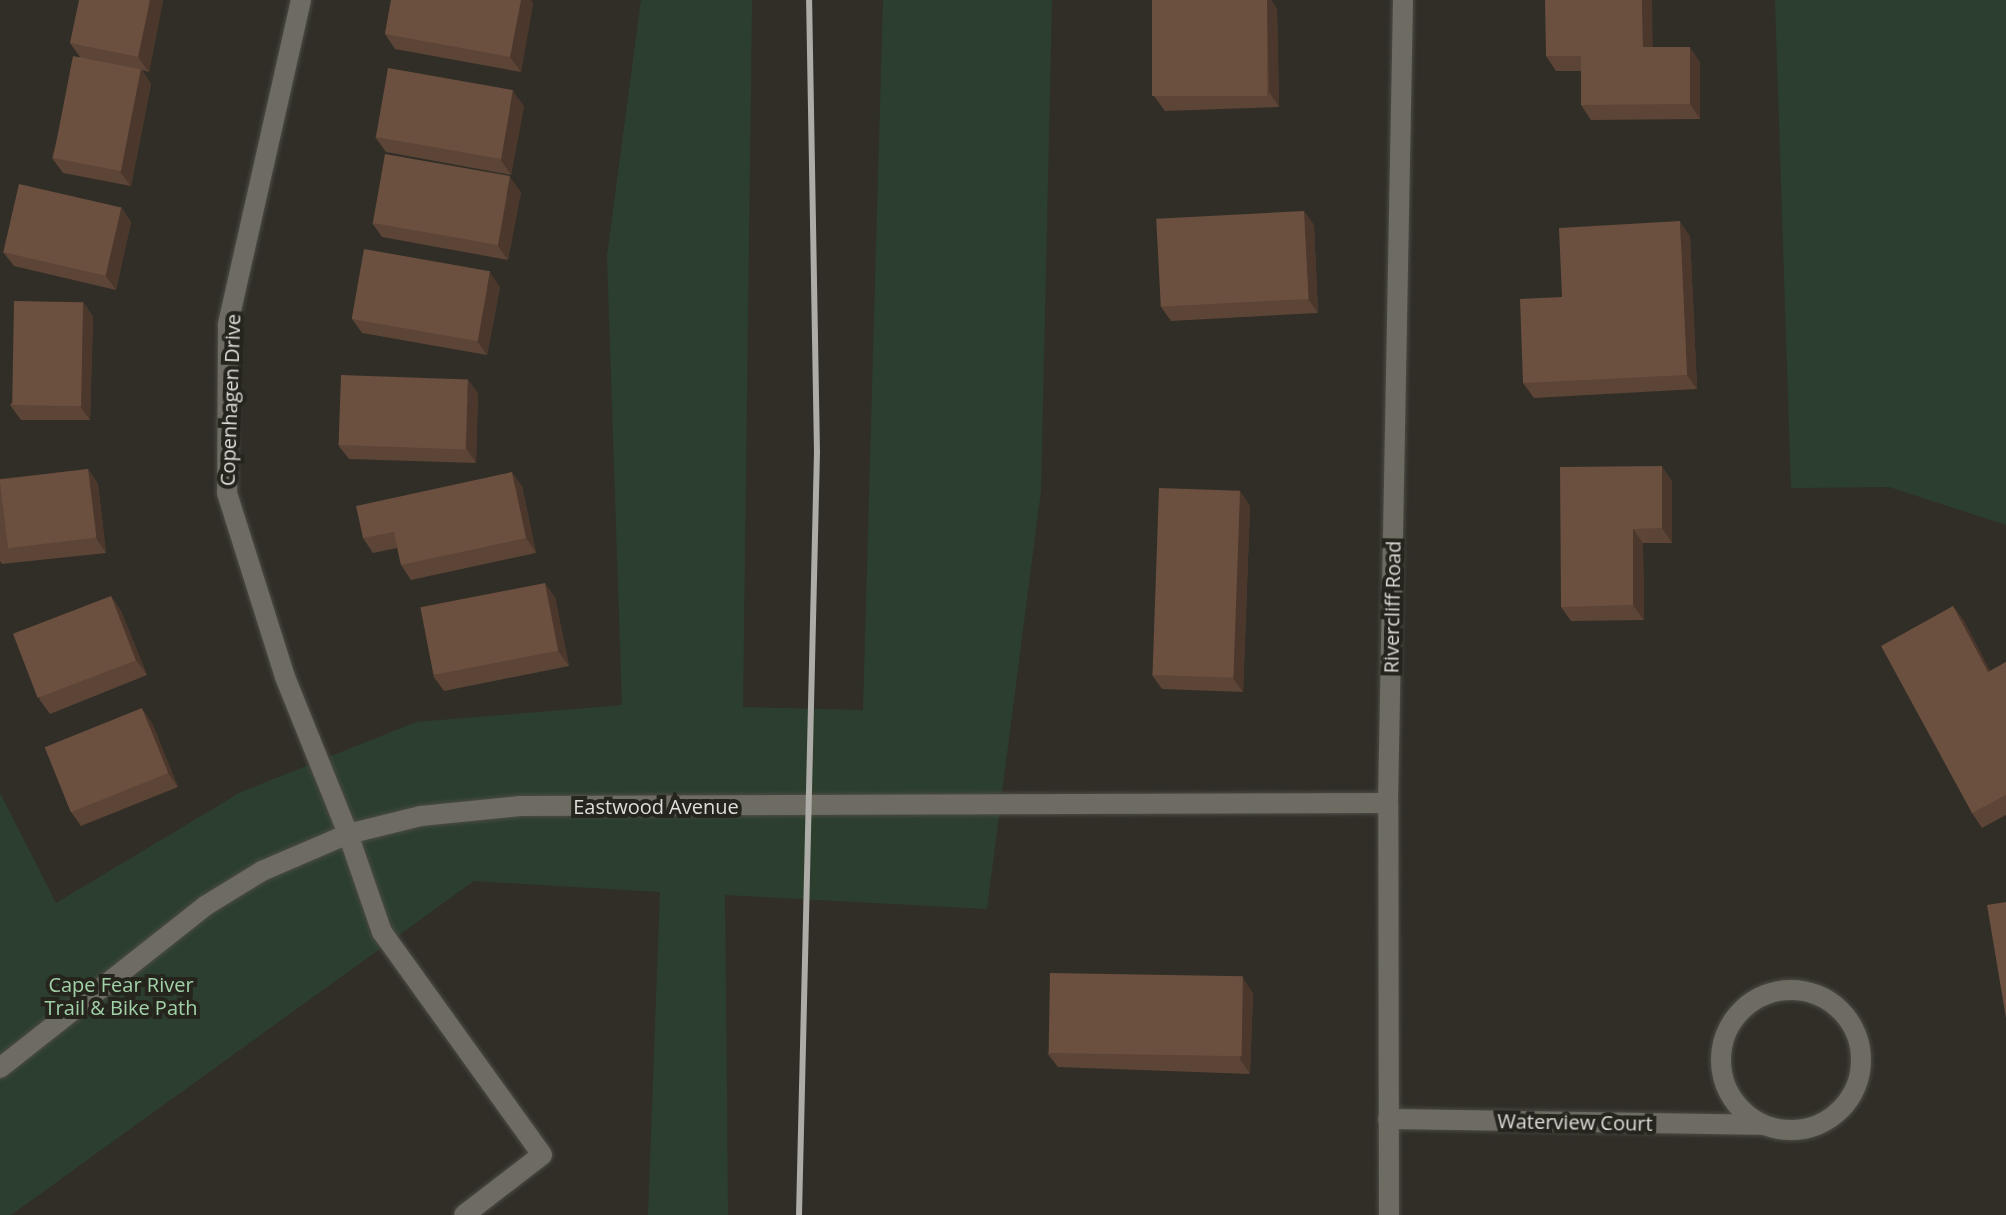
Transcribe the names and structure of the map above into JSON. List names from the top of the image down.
{
  "streets": {
    "street": [
      "Copenhagen Drive",
      "Rivercliff Road",
      "Eastwood Avenue",
      "Waterview Court"
    ]
  },
  "crossings": [
    ["Copenhagen Drive", "Eastwood Avenue"],
    ["Rivercliff Road", "Eastwood Avenue"],
    ["Rivercliff Road", "Waterview Court"]
  ],
  "parks": ["Cape Fear River Trail & Bike Path"]
}
